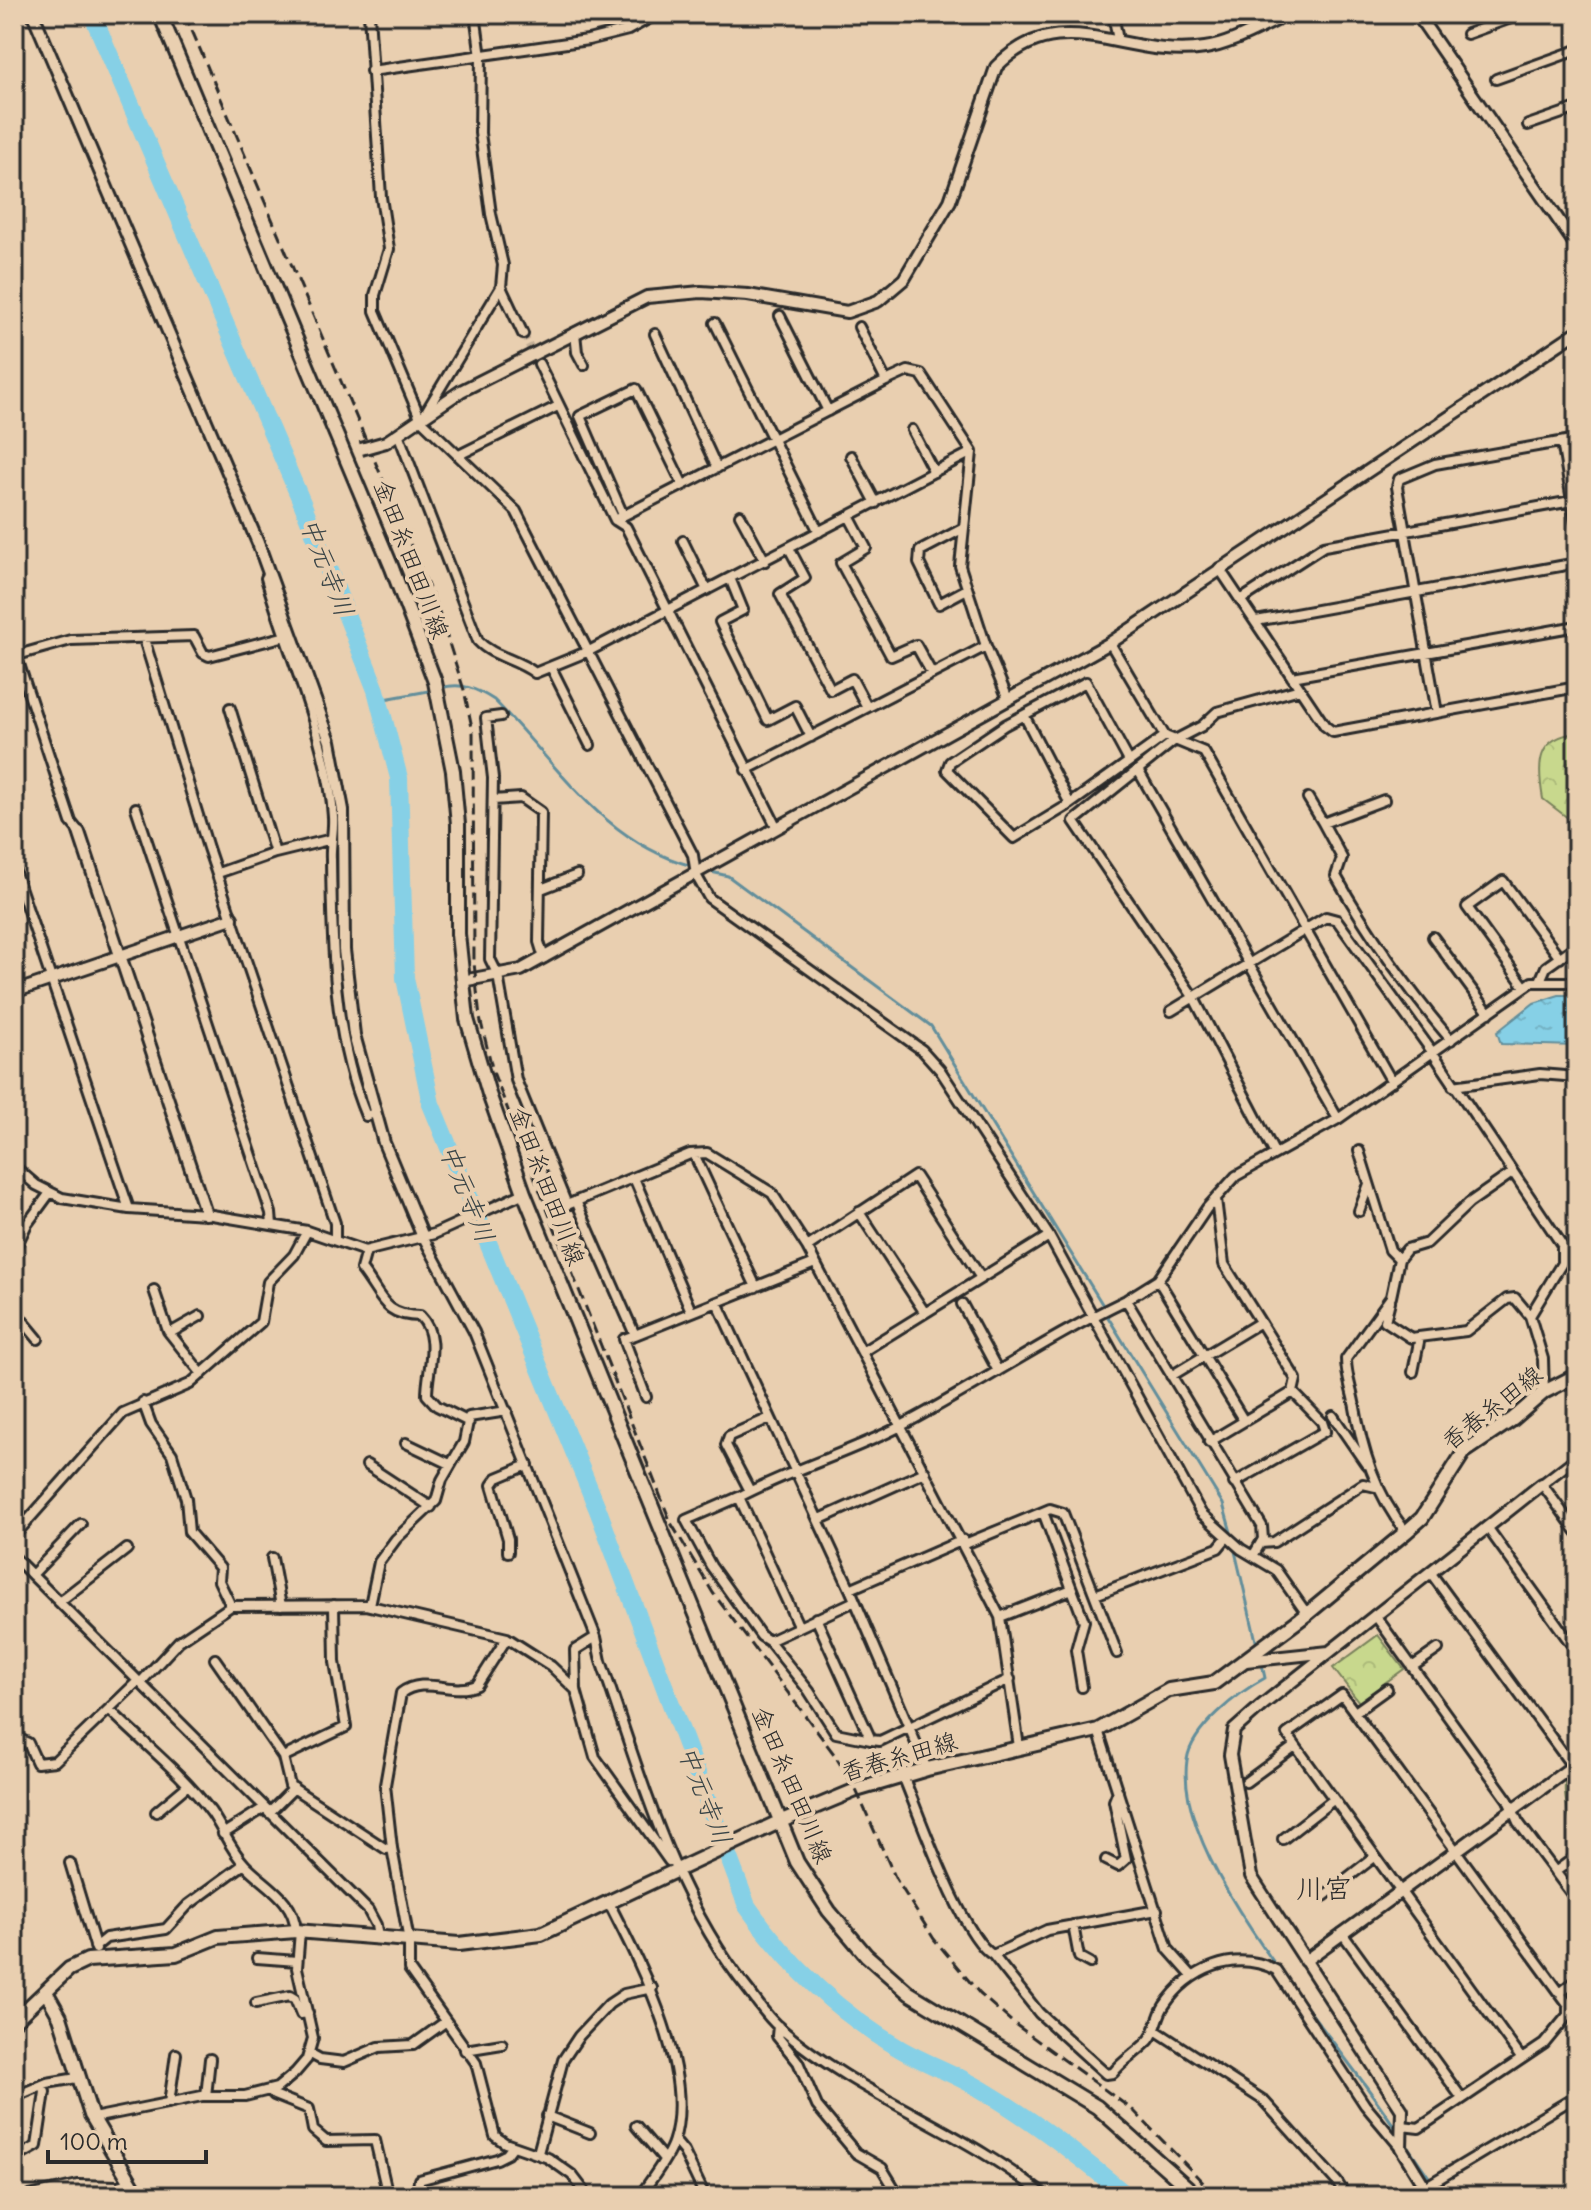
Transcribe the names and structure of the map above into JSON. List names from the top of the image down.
{
  "streets": {
    "main road": ["金田糸田田川線", "香春糸田線"]
  },
  "crossings": [
    ["金田糸田田川線", "香春糸田線"]
  ],
  "districts": ["川宮"],
  "water": ["中元寺川"],
  "scale_bar": "100 m"
}
